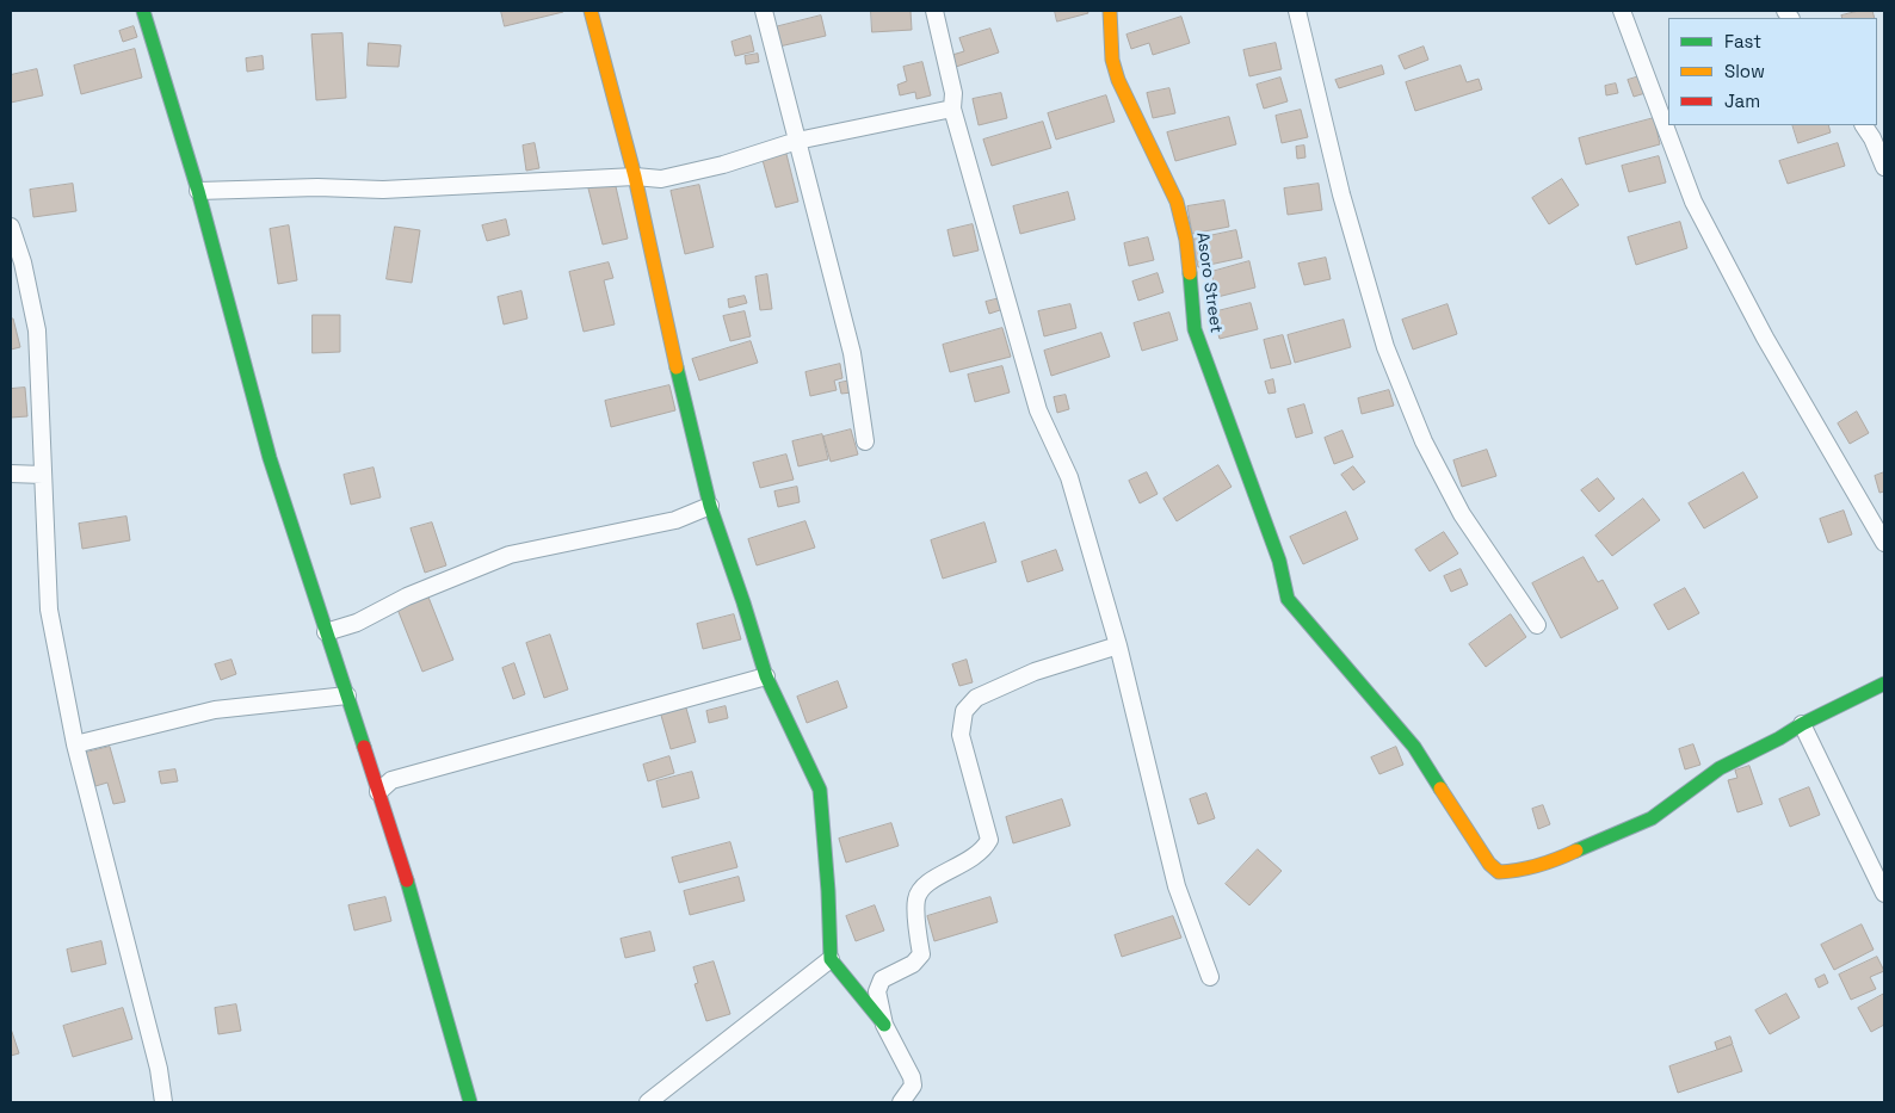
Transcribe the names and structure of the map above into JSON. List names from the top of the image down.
{
  "streets": {
    "street": ["Asoro Street"]
  },
  "legend": ["Fast", "Slow", "Jam"]
}
